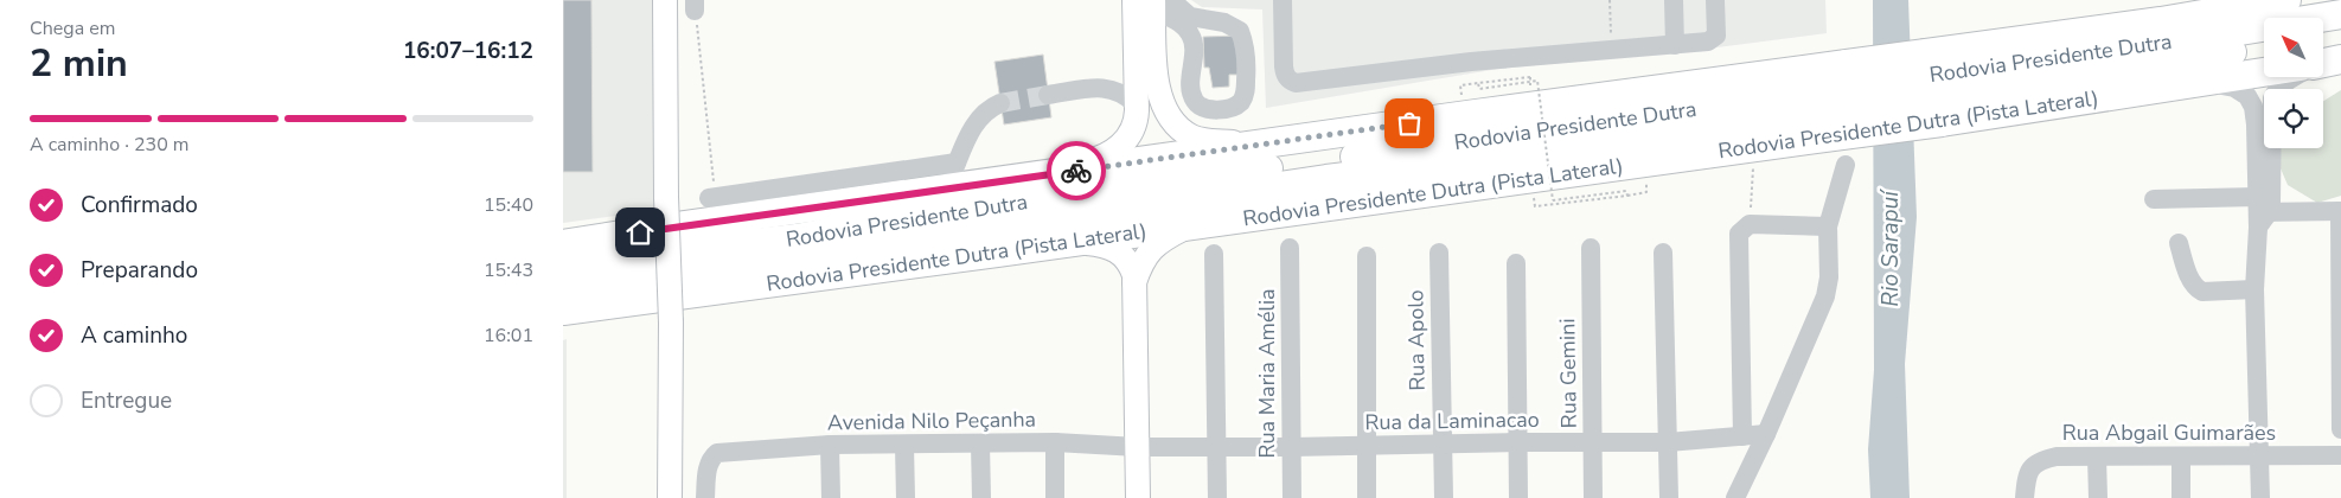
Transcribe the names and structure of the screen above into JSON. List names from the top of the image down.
{
  "streets": {
    "highway": ["Rodovia Presidente Dutra", "Rodovia Presidente Dutra (Pista Lateral)"],
    "street": [
      "Rua Apolo",
      "Rua Maria Amélia",
      "Rua Gemini",
      "Avenida Nilo Peçanha",
      "Rua da Laminacao",
      "Rua Abgail Guimarães"
    ]
  },
  "crossings": [
    ["Rodovia Presidente Dutra", "Rodovia Presidente Dutra (Pista Lateral)"],
    ["Rua Apolo", "Rua da Laminacao"],
    ["Rua Maria Amélia", "Rua da Laminacao"],
    ["Rua Gemini", "Rua da Laminacao"],
    ["Avenida Nilo Peçanha", "Rua da Laminacao"]
  ],
  "water": ["Rio Sarapuí"],
  "north": "top left",
  "page": {
    "heading": ["2 min", "Chega em", "16:07–16:12"],
    "bar": "A caminho · 230 m",
    "list": [
      ["Confirmado", "15:40"],
      ["Preparando", "15:43"],
      ["A caminho", "16:01"],
      "Entregue"
    ]
  }
}
